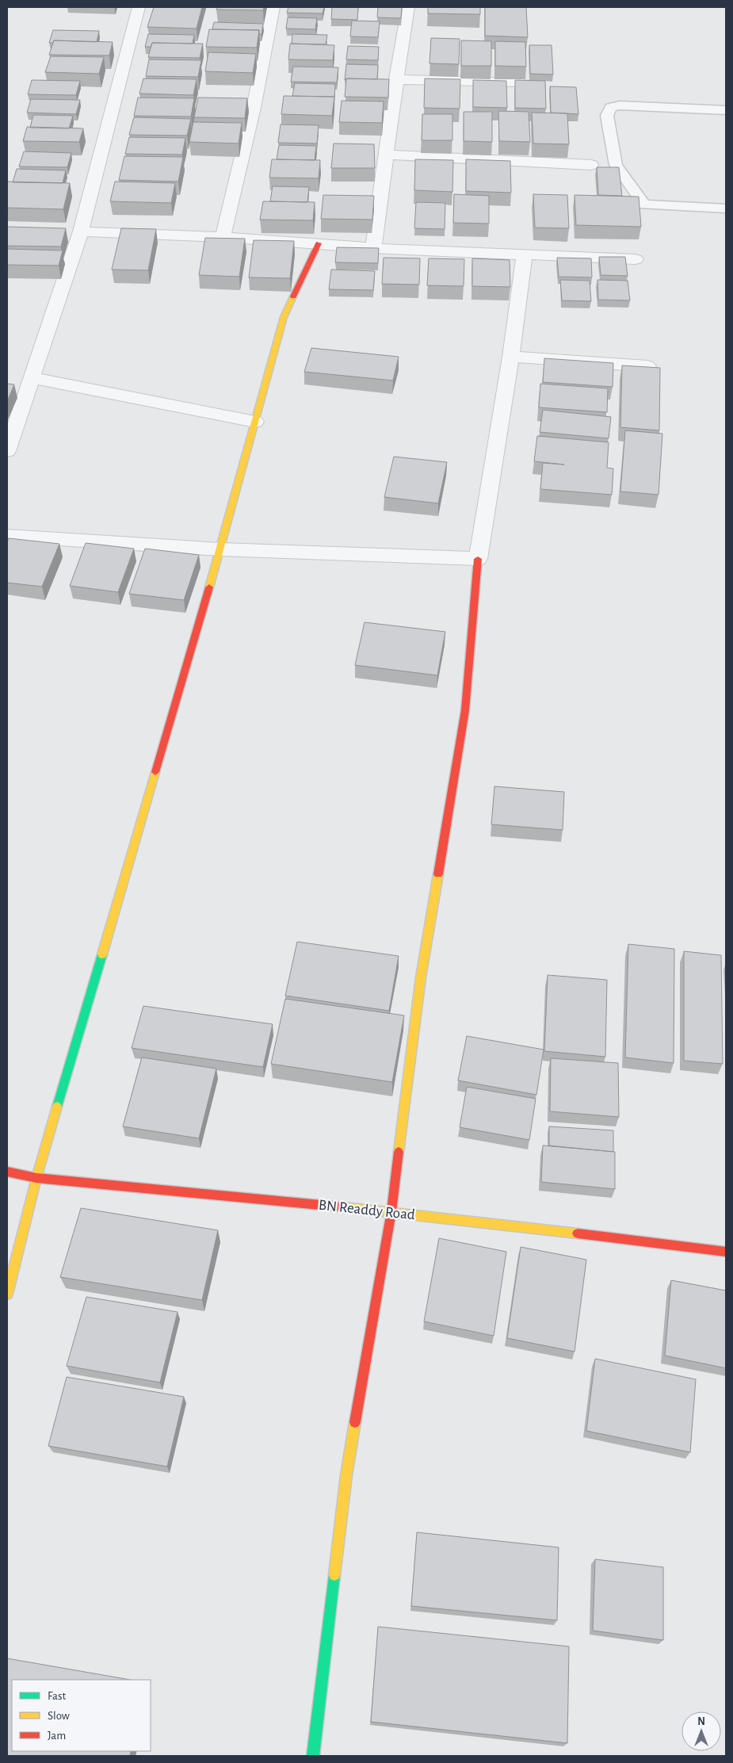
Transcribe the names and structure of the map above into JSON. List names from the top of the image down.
{
  "streets": {
    "street": ["BN Readdy Road"]
  },
  "legend": ["Fast", "Slow", "Jam"],
  "north": "top"
}
